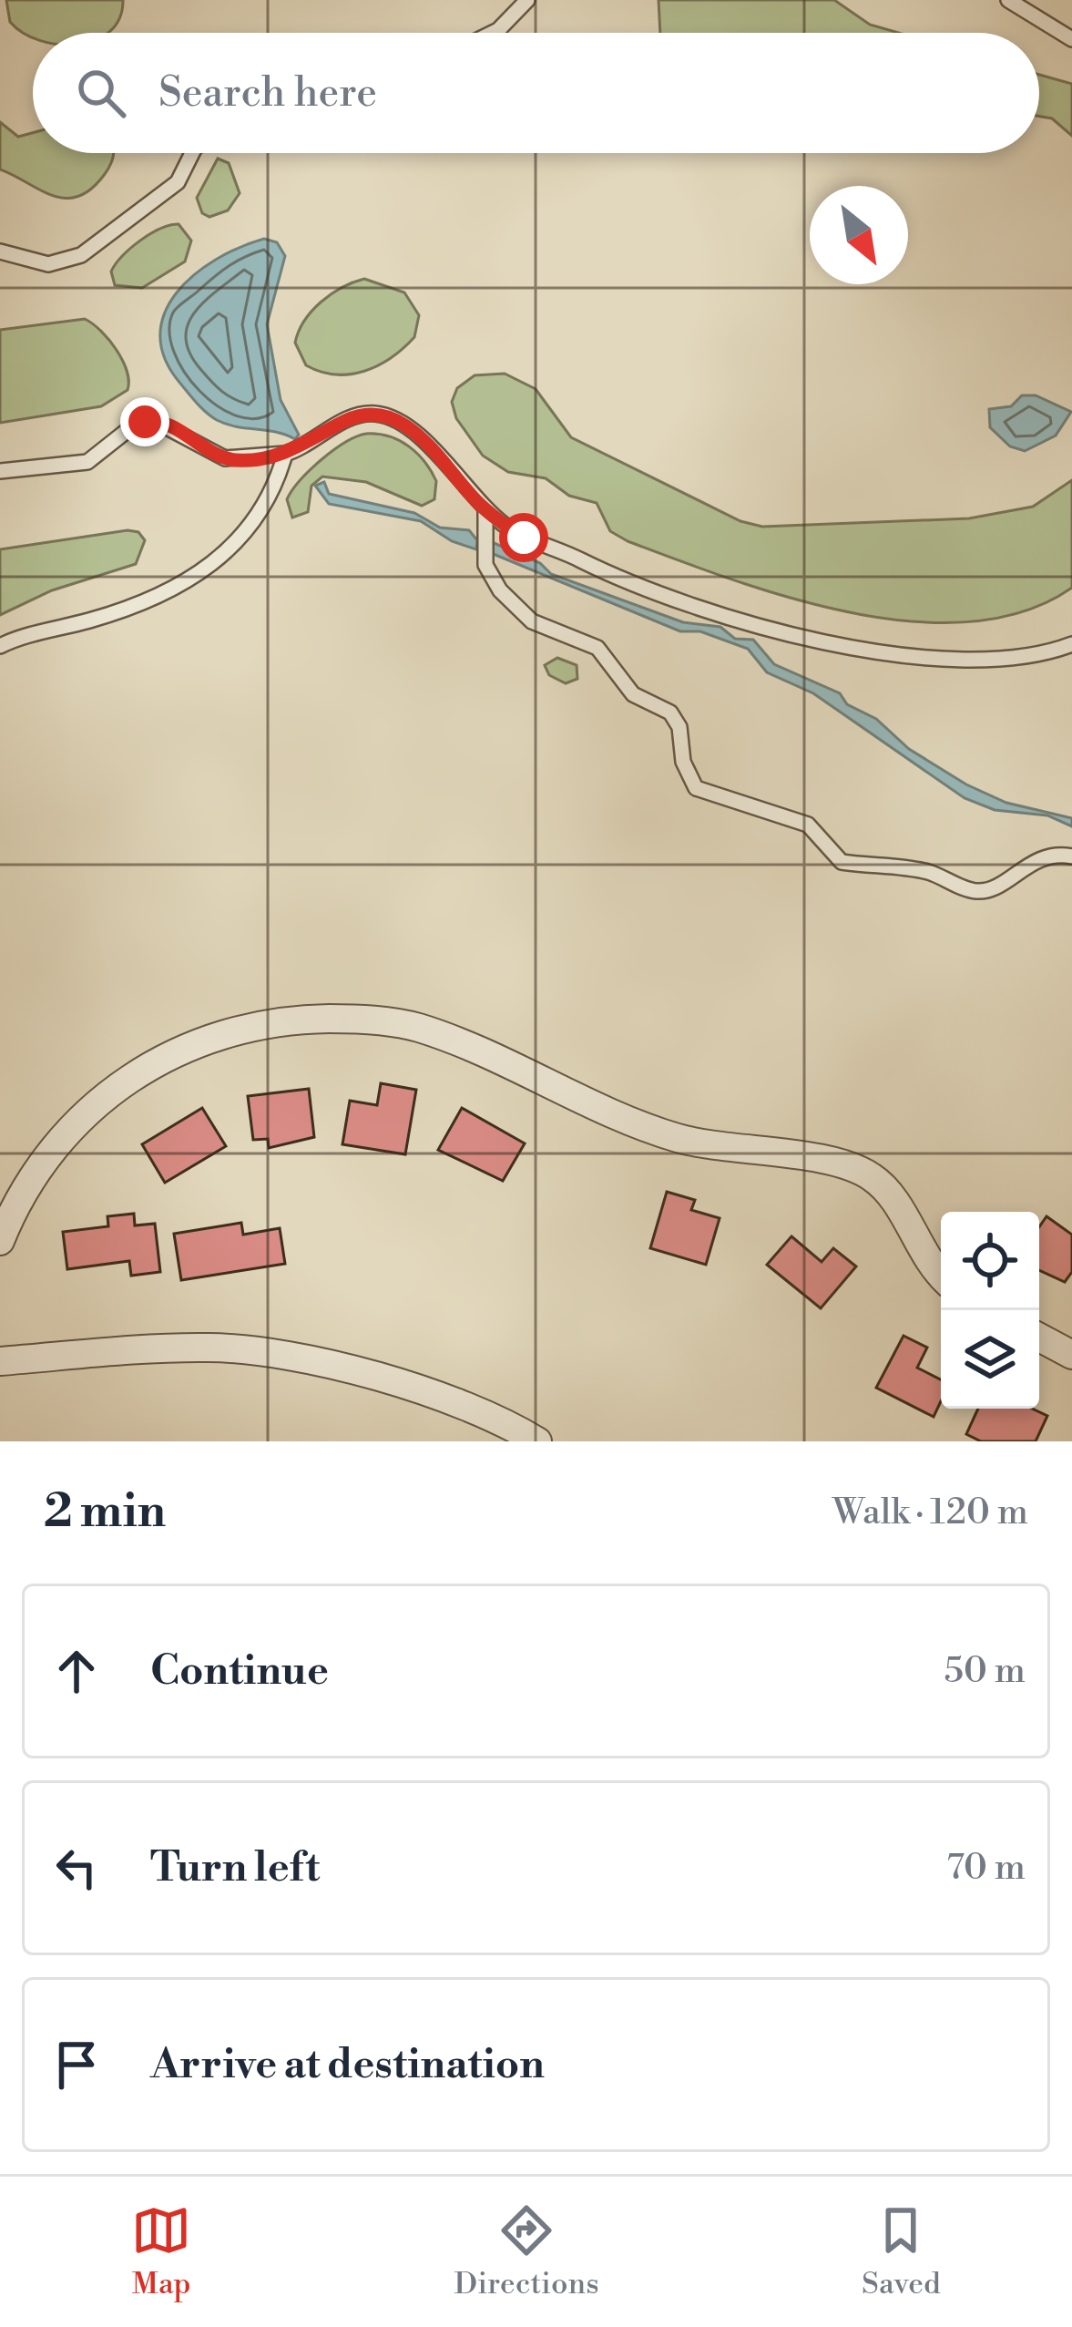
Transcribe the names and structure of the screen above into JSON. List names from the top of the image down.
{
  "north": "bottom right",
  "page": {
    "search": "Search here",
    "heading": ["2 min", "Walk · 120 m"],
    "list": [
      ["Continue", "50 m"],
      ["Turn left", "70 m"],
      "Arrive at destination"
    ],
    "nav": ["Map", "Directions", "Saved"]
  }
}
